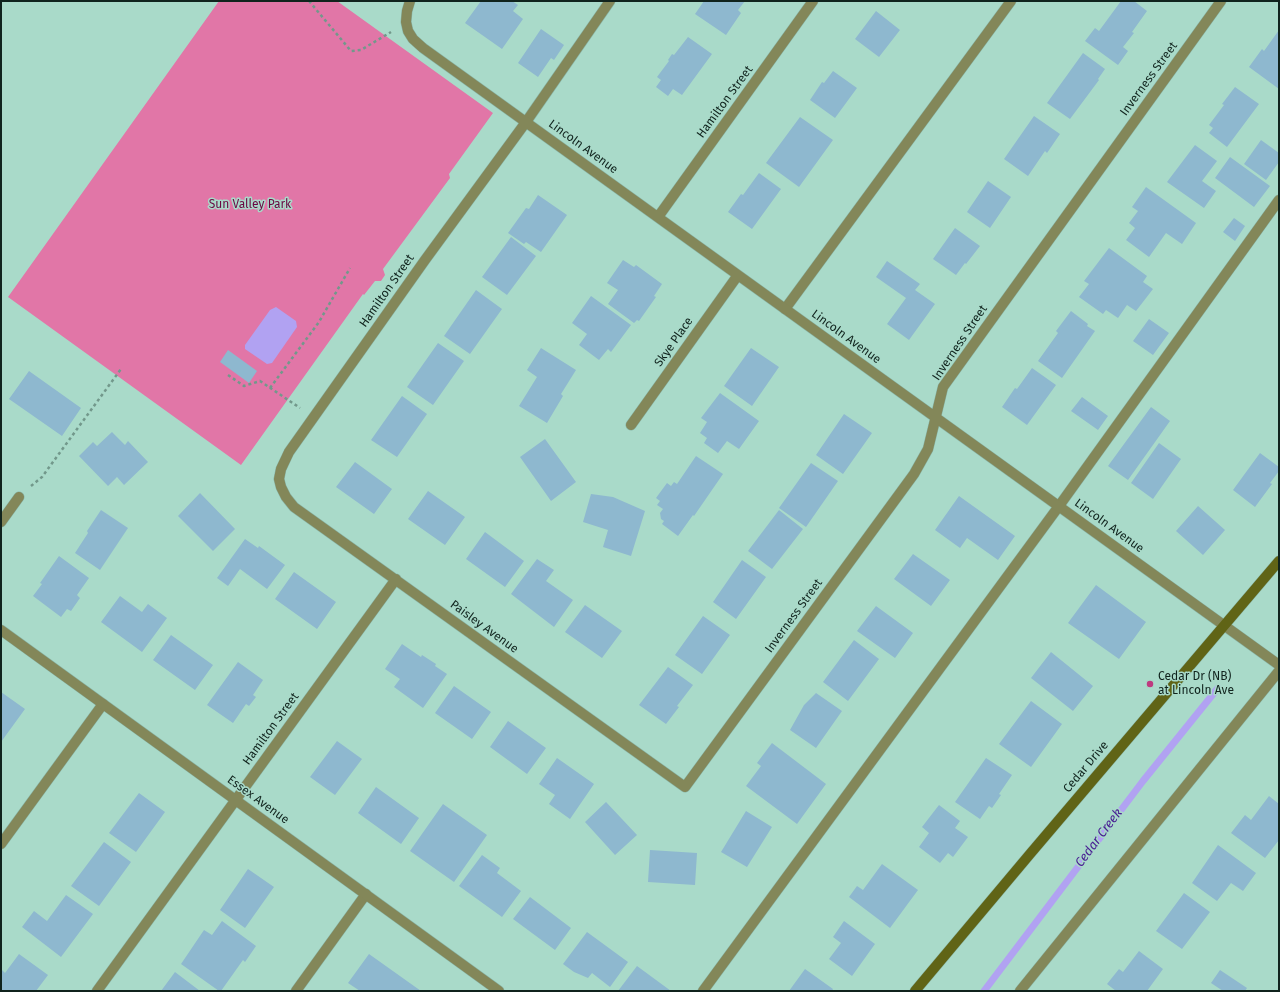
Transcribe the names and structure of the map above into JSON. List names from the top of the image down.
{
  "streets": {
    "street": [
      "Inverness Street",
      "Hamilton Street",
      "Lincoln Avenue",
      "Skye Place",
      "Paisley Avenue",
      "Cedar Drive",
      "Essex Avenue"
    ]
  },
  "crossings": [
    ["Inverness Street", "Lincoln Avenue"],
    ["Inverness Street", "Paisley Avenue"],
    ["Hamilton Street", "Lincoln Avenue"],
    ["Hamilton Street", "Paisley Avenue"],
    ["Hamilton Street", "Essex Avenue"],
    ["Lincoln Avenue", "Skye Place"],
    ["Lincoln Avenue", "Cedar Drive"]
  ],
  "water": ["Cedar Creek"],
  "parks": ["Sun Valley Park"],
  "places": ["Cedar Dr (NB) at Lincoln Ave"]
}
